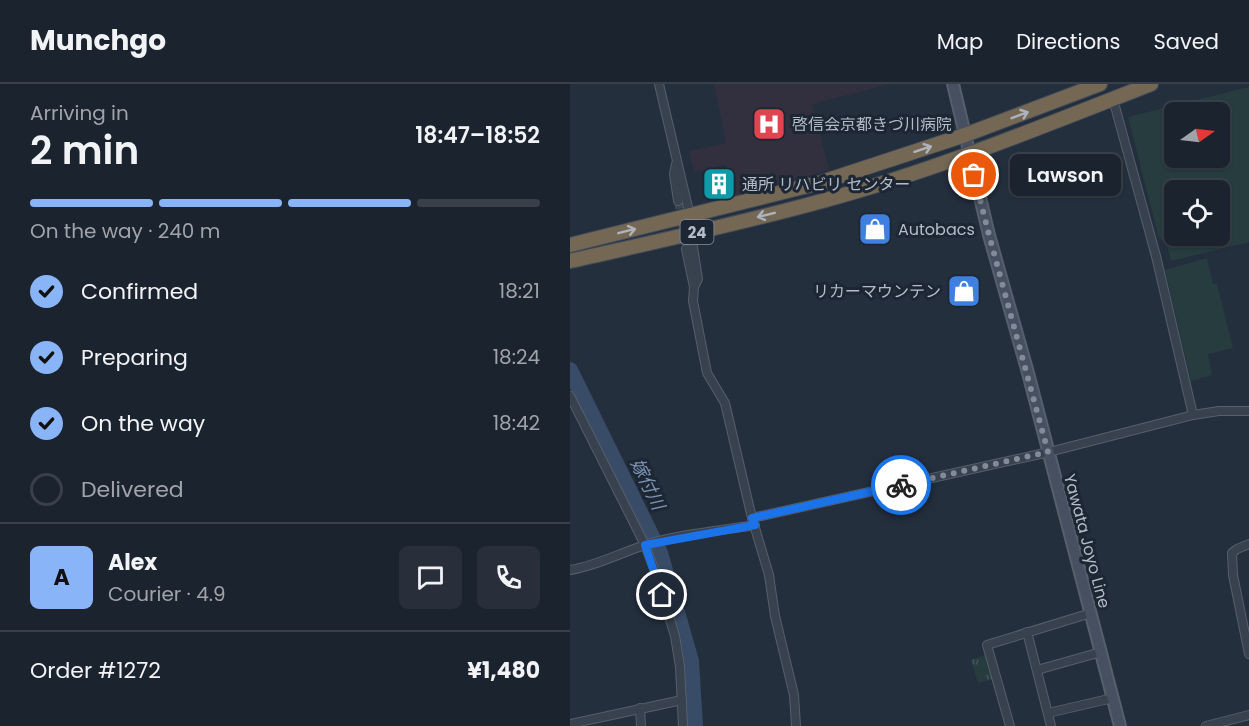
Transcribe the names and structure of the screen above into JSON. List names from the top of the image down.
{
  "streets": {
    "highway": ["24"],
    "main road": ["Yawata Joyo Line"]
  },
  "crossings": [
    ["24", "Yawata Joyo Line"]
  ],
  "water": ["嫁付川"],
  "places": {
    "hospital": ["啓信会京都きづ川病院"],
    "other": ["Lawson"],
    "building": ["通所 リハビリ センター"],
    "shop": ["Autobacs", "リカーマウンテン"]
  },
  "north": "right",
  "page": {
    "header": "Munchgo",
    "nav": ["Map", "Directions", "Saved"],
    "heading": ["2 min", "Arriving in", "18:47–18:52"],
    "panel": [
      "Alex",
      "Courier · 4.9",
      "Order #1272",
      "¥1,480"
    ],
    "bubble": "Lawson",
    "bar": "On the way · 240 m",
    "list": [
      ["Confirmed", "18:21"],
      ["Preparing", "18:24"],
      ["On the way", "18:42"],
      "Delivered"
    ],
    "round": "A"
  }
}
